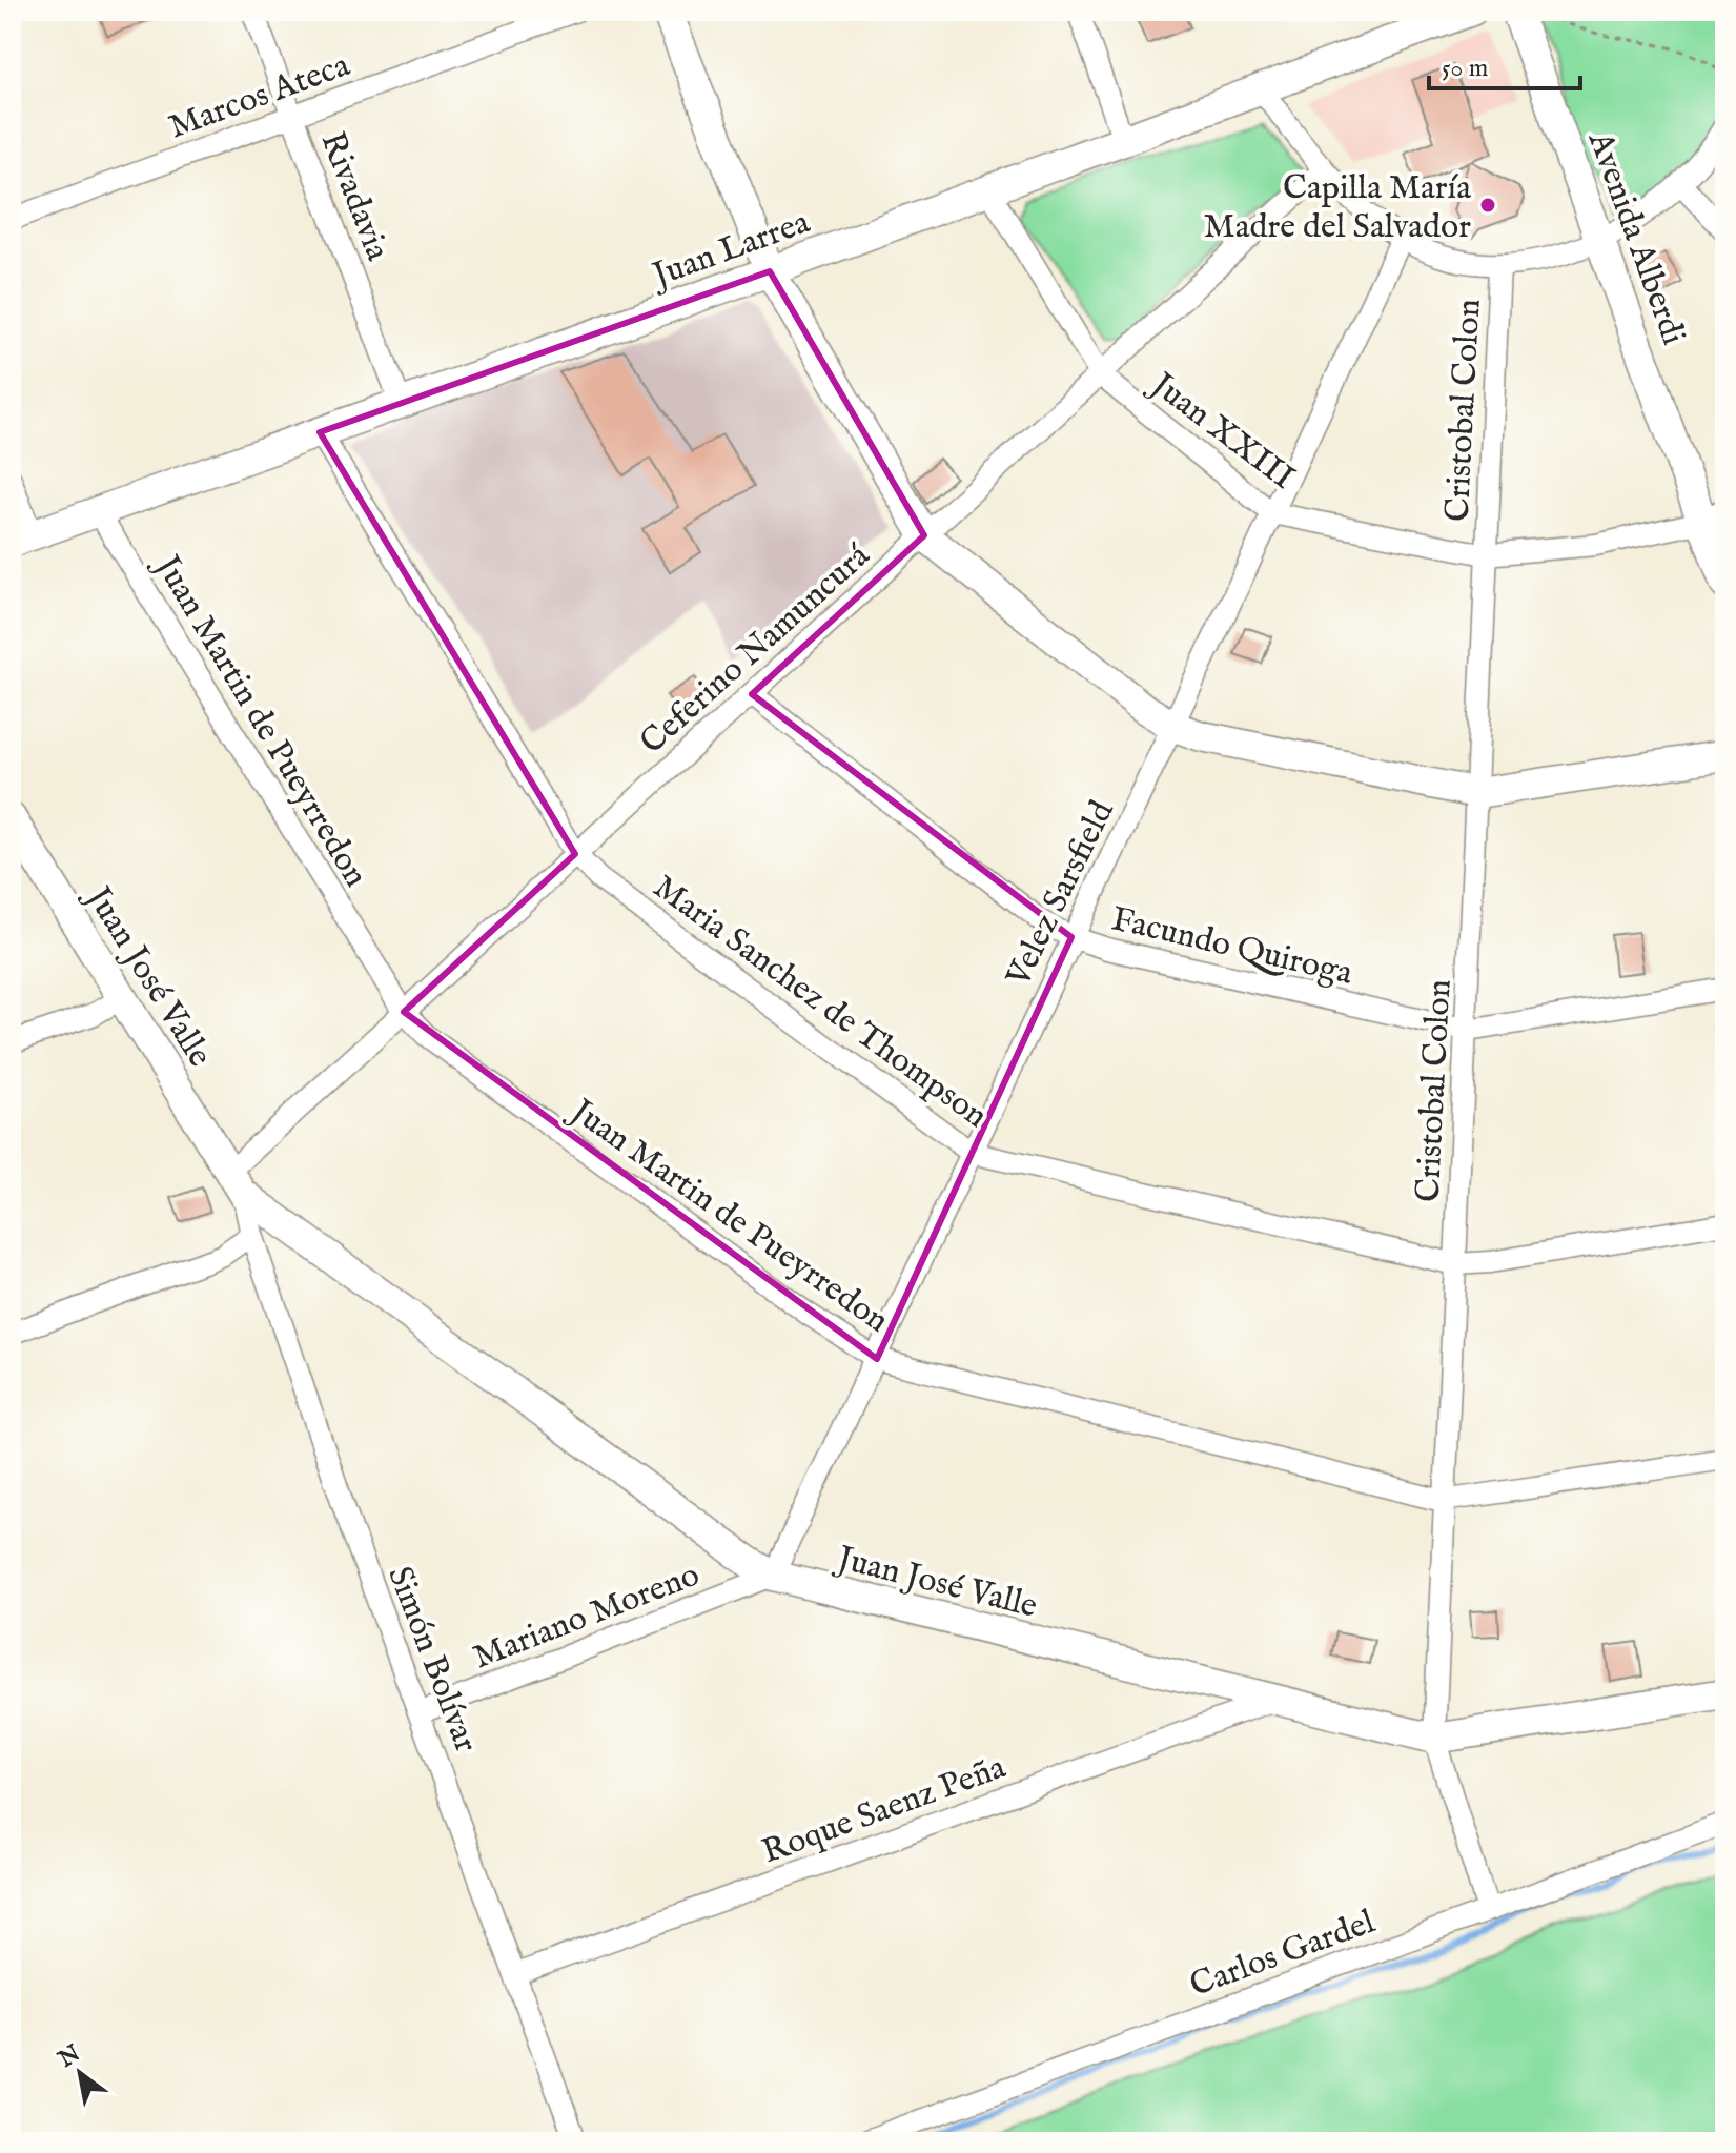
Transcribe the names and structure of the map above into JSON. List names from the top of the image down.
{
  "streets": {
    "street": [
      "Marcos Ateca",
      "Rivadavia",
      "Avenida Alberdi",
      "Juan Larrea",
      "Cristobal Colon",
      "Juan XXIII",
      "Ceferino Namuncurá",
      "Juan Martin de Pueyrredon",
      "Velez Sarsfield",
      "Facundo Quiroga",
      "Juan José Valle",
      "Maria Sanchez de Thompson",
      "Mariano Moreno",
      "Simón Bolívar",
      "Roque Saenz Peña",
      "Carlos Gardel"
    ]
  },
  "crossings": [
    ["Marcos Ateca", "Rivadavia"],
    ["Rivadavia", "Juan Larrea"],
    ["Avenida Alberdi", "Juan XXIII"],
    ["Juan Larrea", "Juan XXIII"],
    ["Juan Larrea", "Juan Martin de Pueyrredon"],
    ["Juan Larrea", "Maria Sanchez de Thompson"],
    ["Cristobal Colon", "Juan XXIII"],
    ["Cristobal Colon", "Juan Martin de Pueyrredon"],
    ["Cristobal Colon", "Facundo Quiroga"],
    ["Cristobal Colon", "Juan José Valle"],
    ["Cristobal Colon", "Maria Sanchez de Thompson"],
    ["Cristobal Colon", "Carlos Gardel"],
    ["Juan XXIII", "Ceferino Namuncurá"],
    ["Juan XXIII", "Velez Sarsfield"],
    ["Ceferino Namuncurá", "Juan Martin de Pueyrredon"],
    ["Ceferino Namuncurá", "Facundo Quiroga"],
    ["Ceferino Namuncurá", "Juan José Valle"],
    ["Ceferino Namuncurá", "Maria Sanchez de Thompson"],
    ["Ceferino Namuncurá", "Simón Bolívar"],
    ["Juan Martin de Pueyrredon", "Velez Sarsfield"],
    ["Velez Sarsfield", "Facundo Quiroga"],
    ["Velez Sarsfield", "Juan José Valle"],
    ["Velez Sarsfield", "Maria Sanchez de Thompson"],
    ["Velez Sarsfield", "Mariano Moreno"],
    ["Juan José Valle", "Mariano Moreno"],
    ["Juan José Valle", "Simón Bolívar"],
    ["Juan José Valle", "Roque Saenz Peña"],
    ["Mariano Moreno", "Simón Bolívar"],
    ["Simón Bolívar", "Roque Saenz Peña"]
  ],
  "places": ["Capilla María Madre del Salvador"],
  "scale_bar": "50 m",
  "north": "top left"
}
